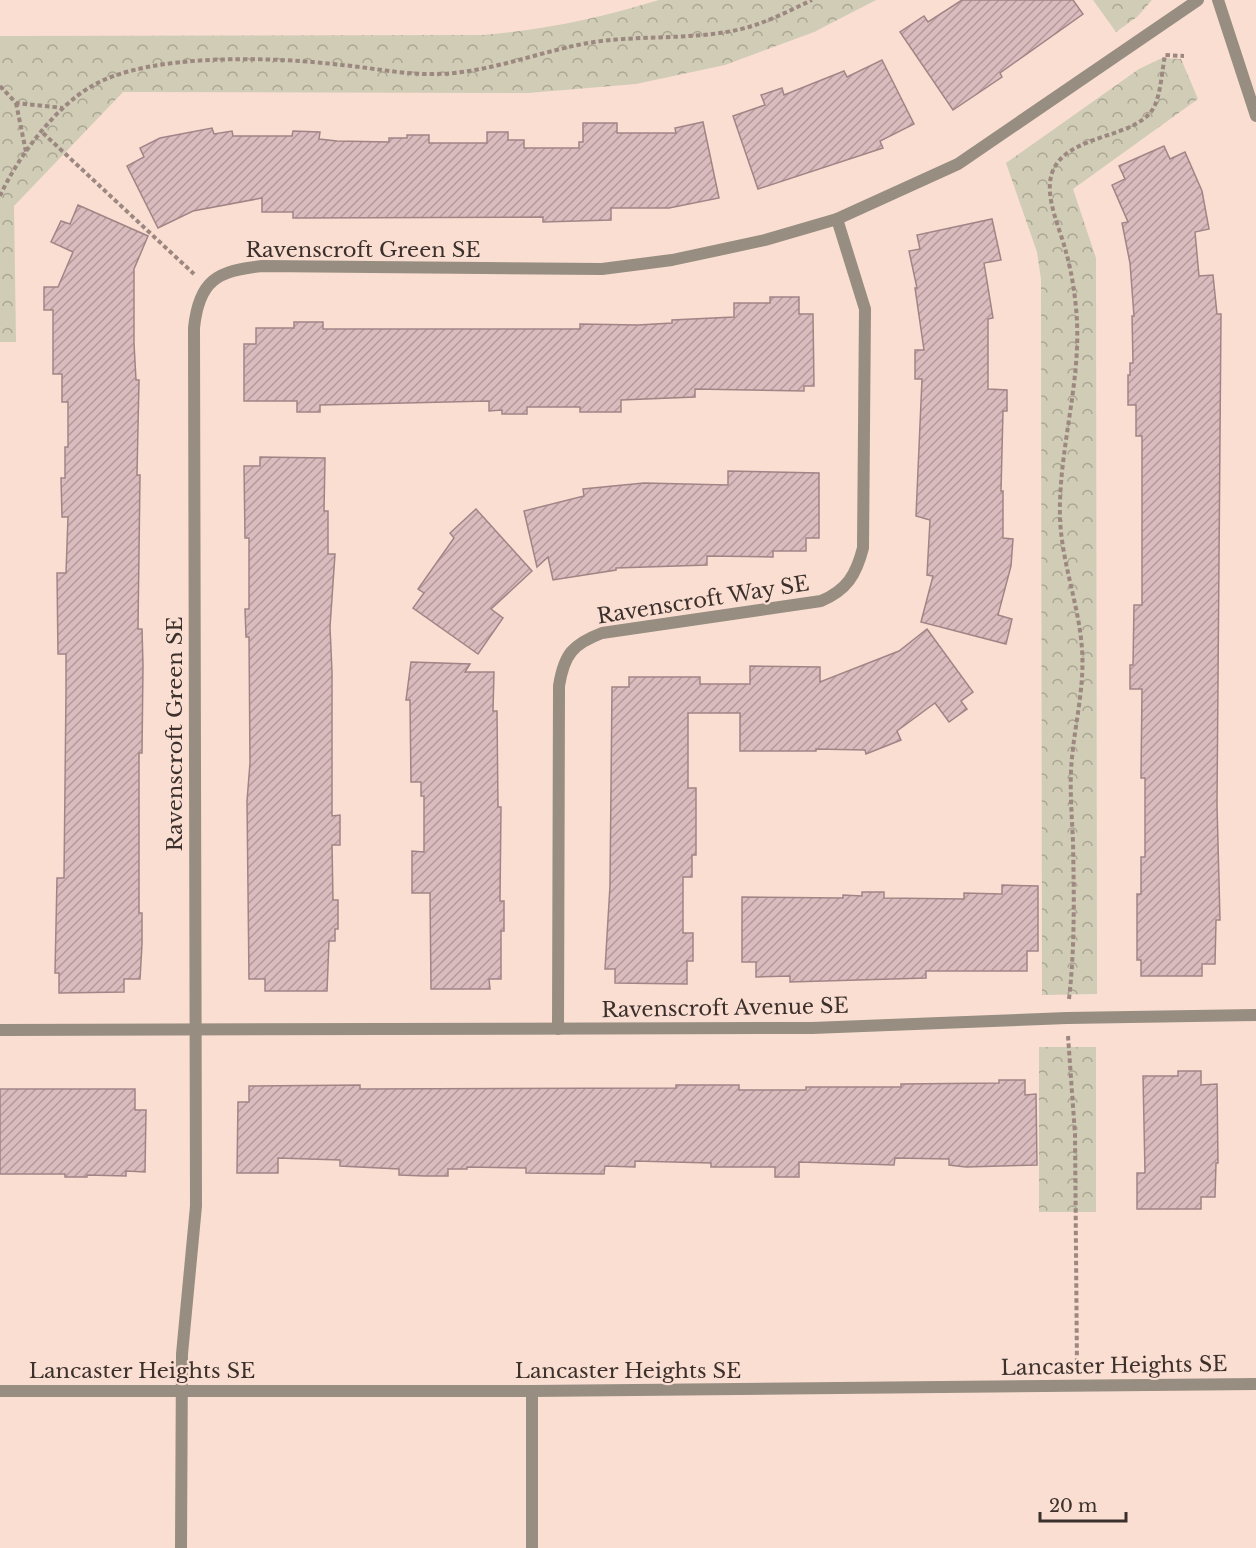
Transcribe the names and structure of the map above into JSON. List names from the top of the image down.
{
  "streets": {
    "street": [
      "Ravenscroft Green SE",
      "Ravenscroft Way SE",
      "Ravenscroft Avenue SE",
      "Lancaster Heights SE"
    ]
  },
  "crossings": [
    ["Ravenscroft Green SE", "Ravenscroft Way SE"],
    ["Ravenscroft Green SE", "Ravenscroft Avenue SE"],
    ["Ravenscroft Green SE", "Lancaster Heights SE"],
    ["Ravenscroft Way SE", "Ravenscroft Avenue SE"]
  ],
  "scale_bar": "20 m"
}
